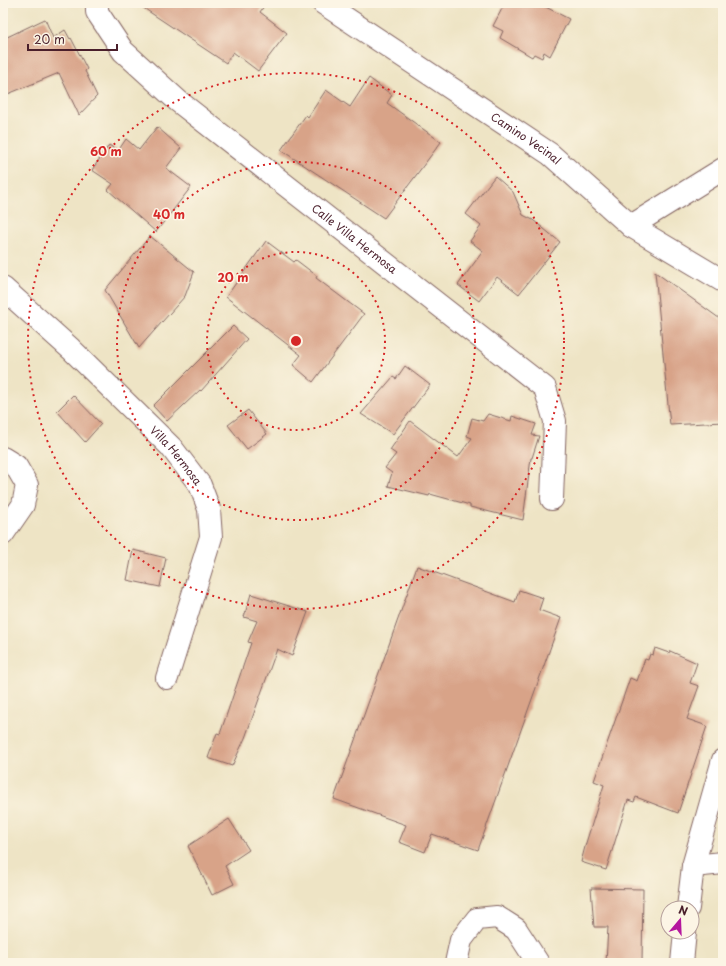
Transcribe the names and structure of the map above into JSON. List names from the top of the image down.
{
  "streets": {
    "street": ["Camino Vecinal", "Calle Villa Hermosa", "Villa Hermosa"]
  },
  "scale_bar": "20 m",
  "north": "top",
  "rings": ["60 m", "40 m", "20 m"]
}
